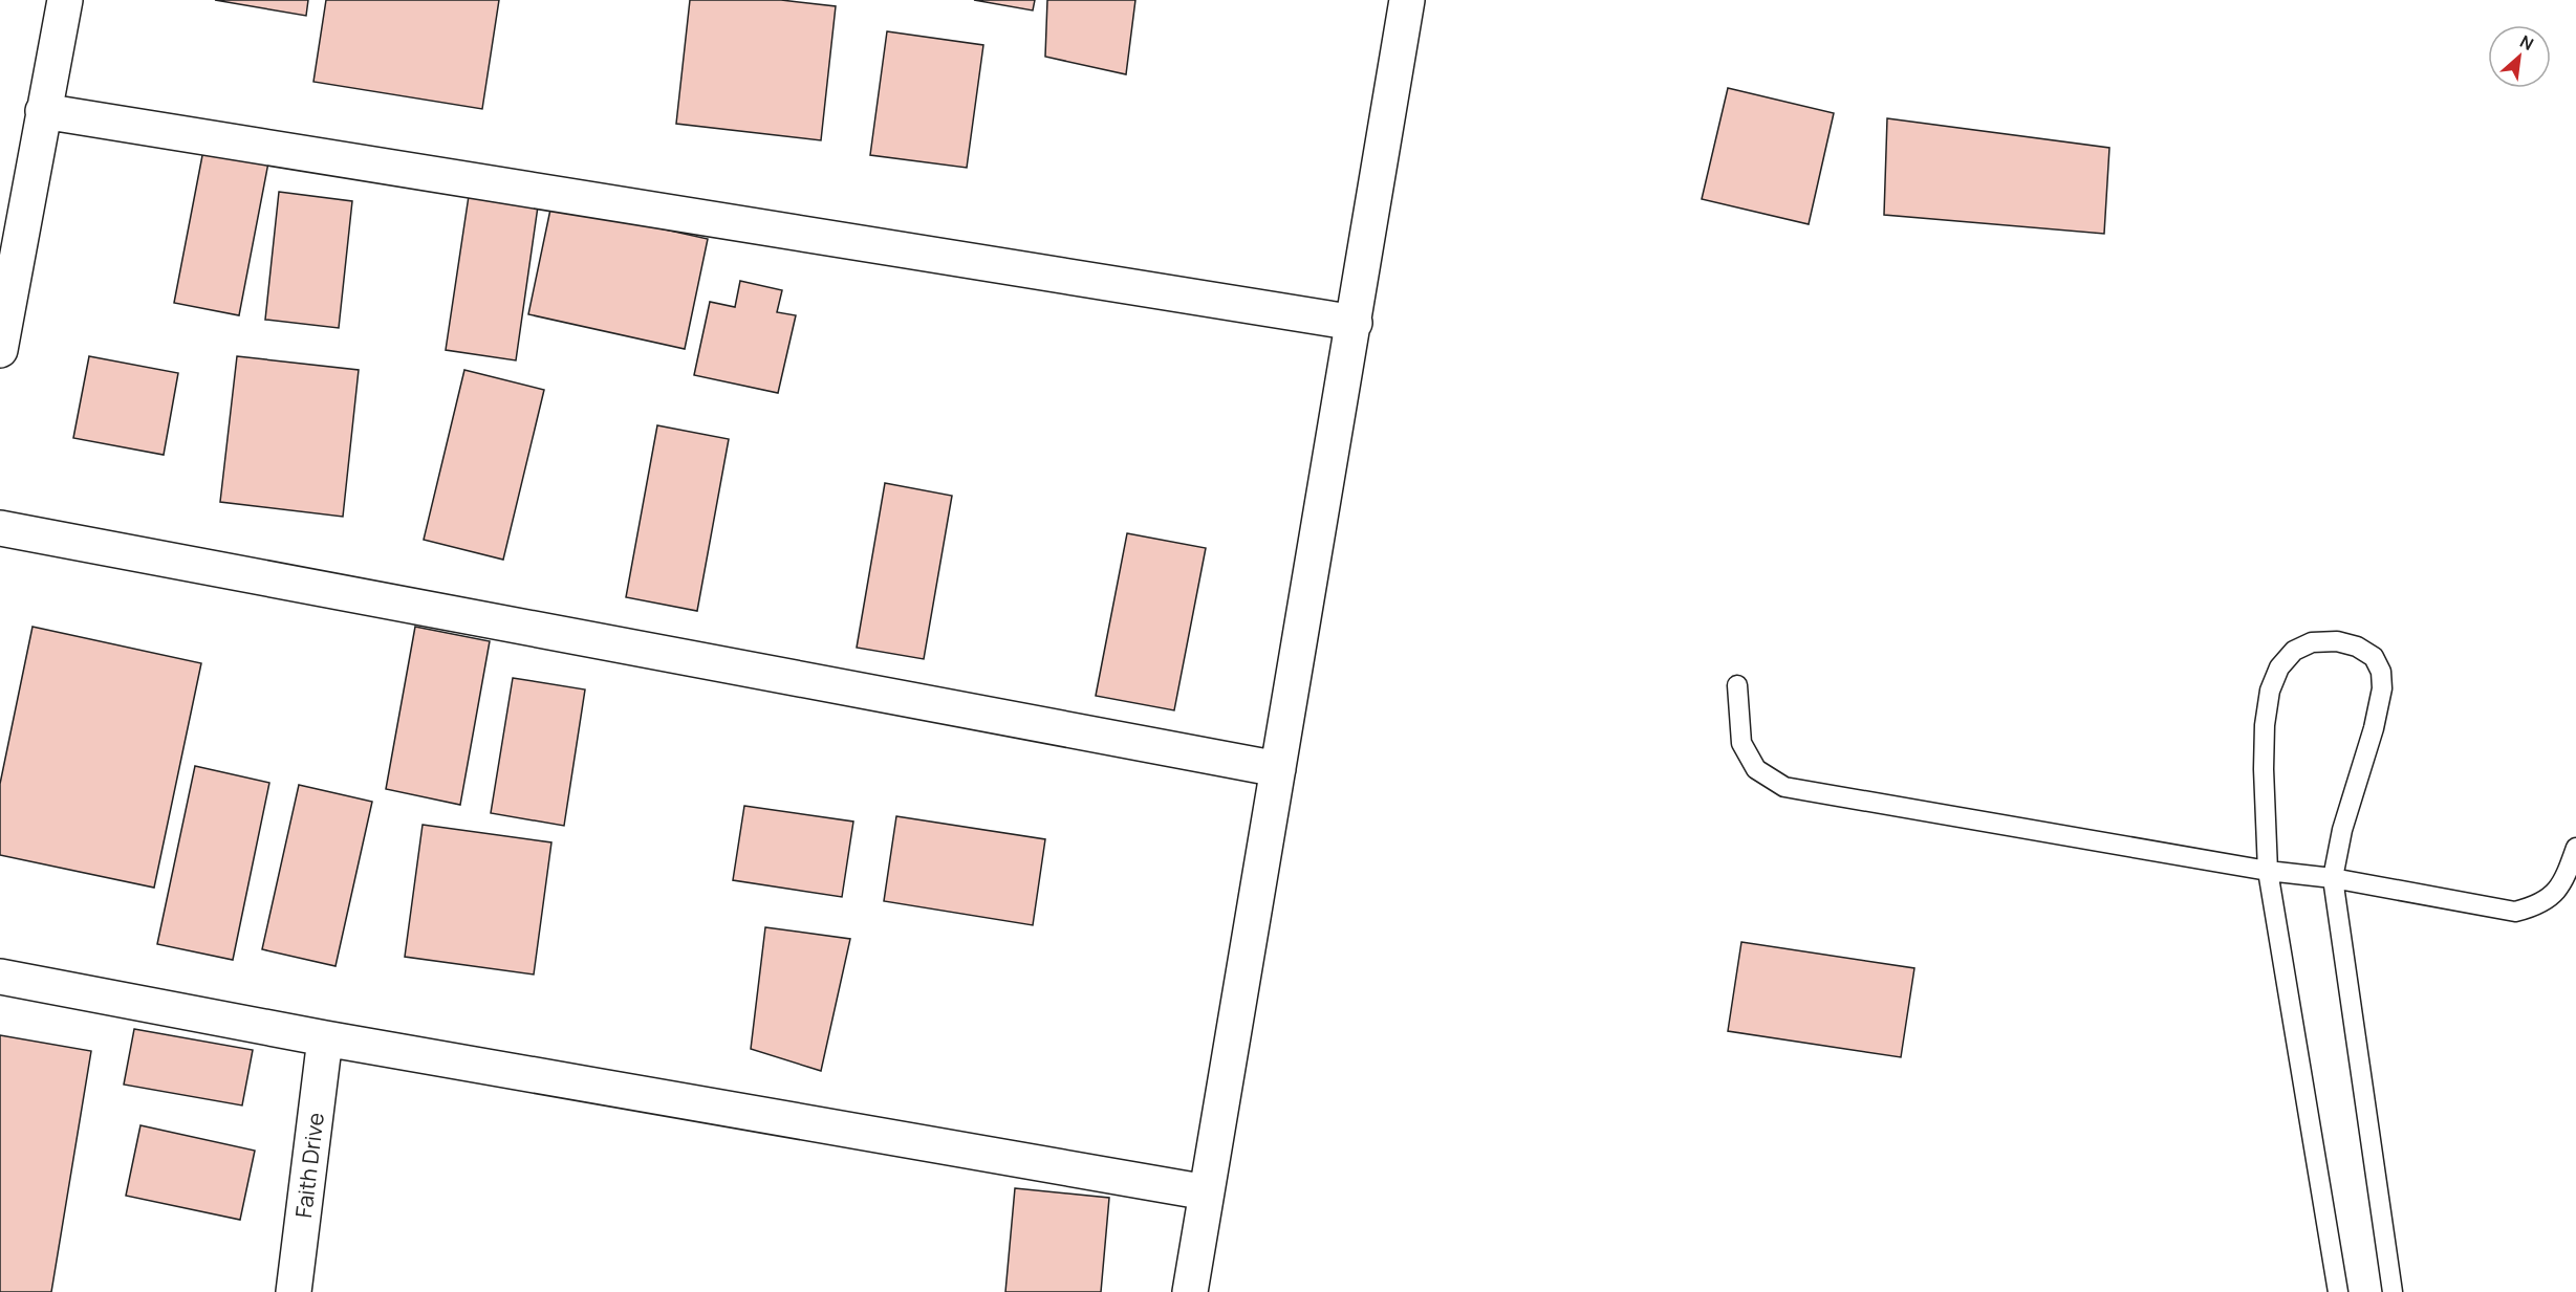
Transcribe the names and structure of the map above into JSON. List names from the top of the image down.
{
  "streets": {
    "street": ["Faith Drive"]
  },
  "north": "top right"
}
